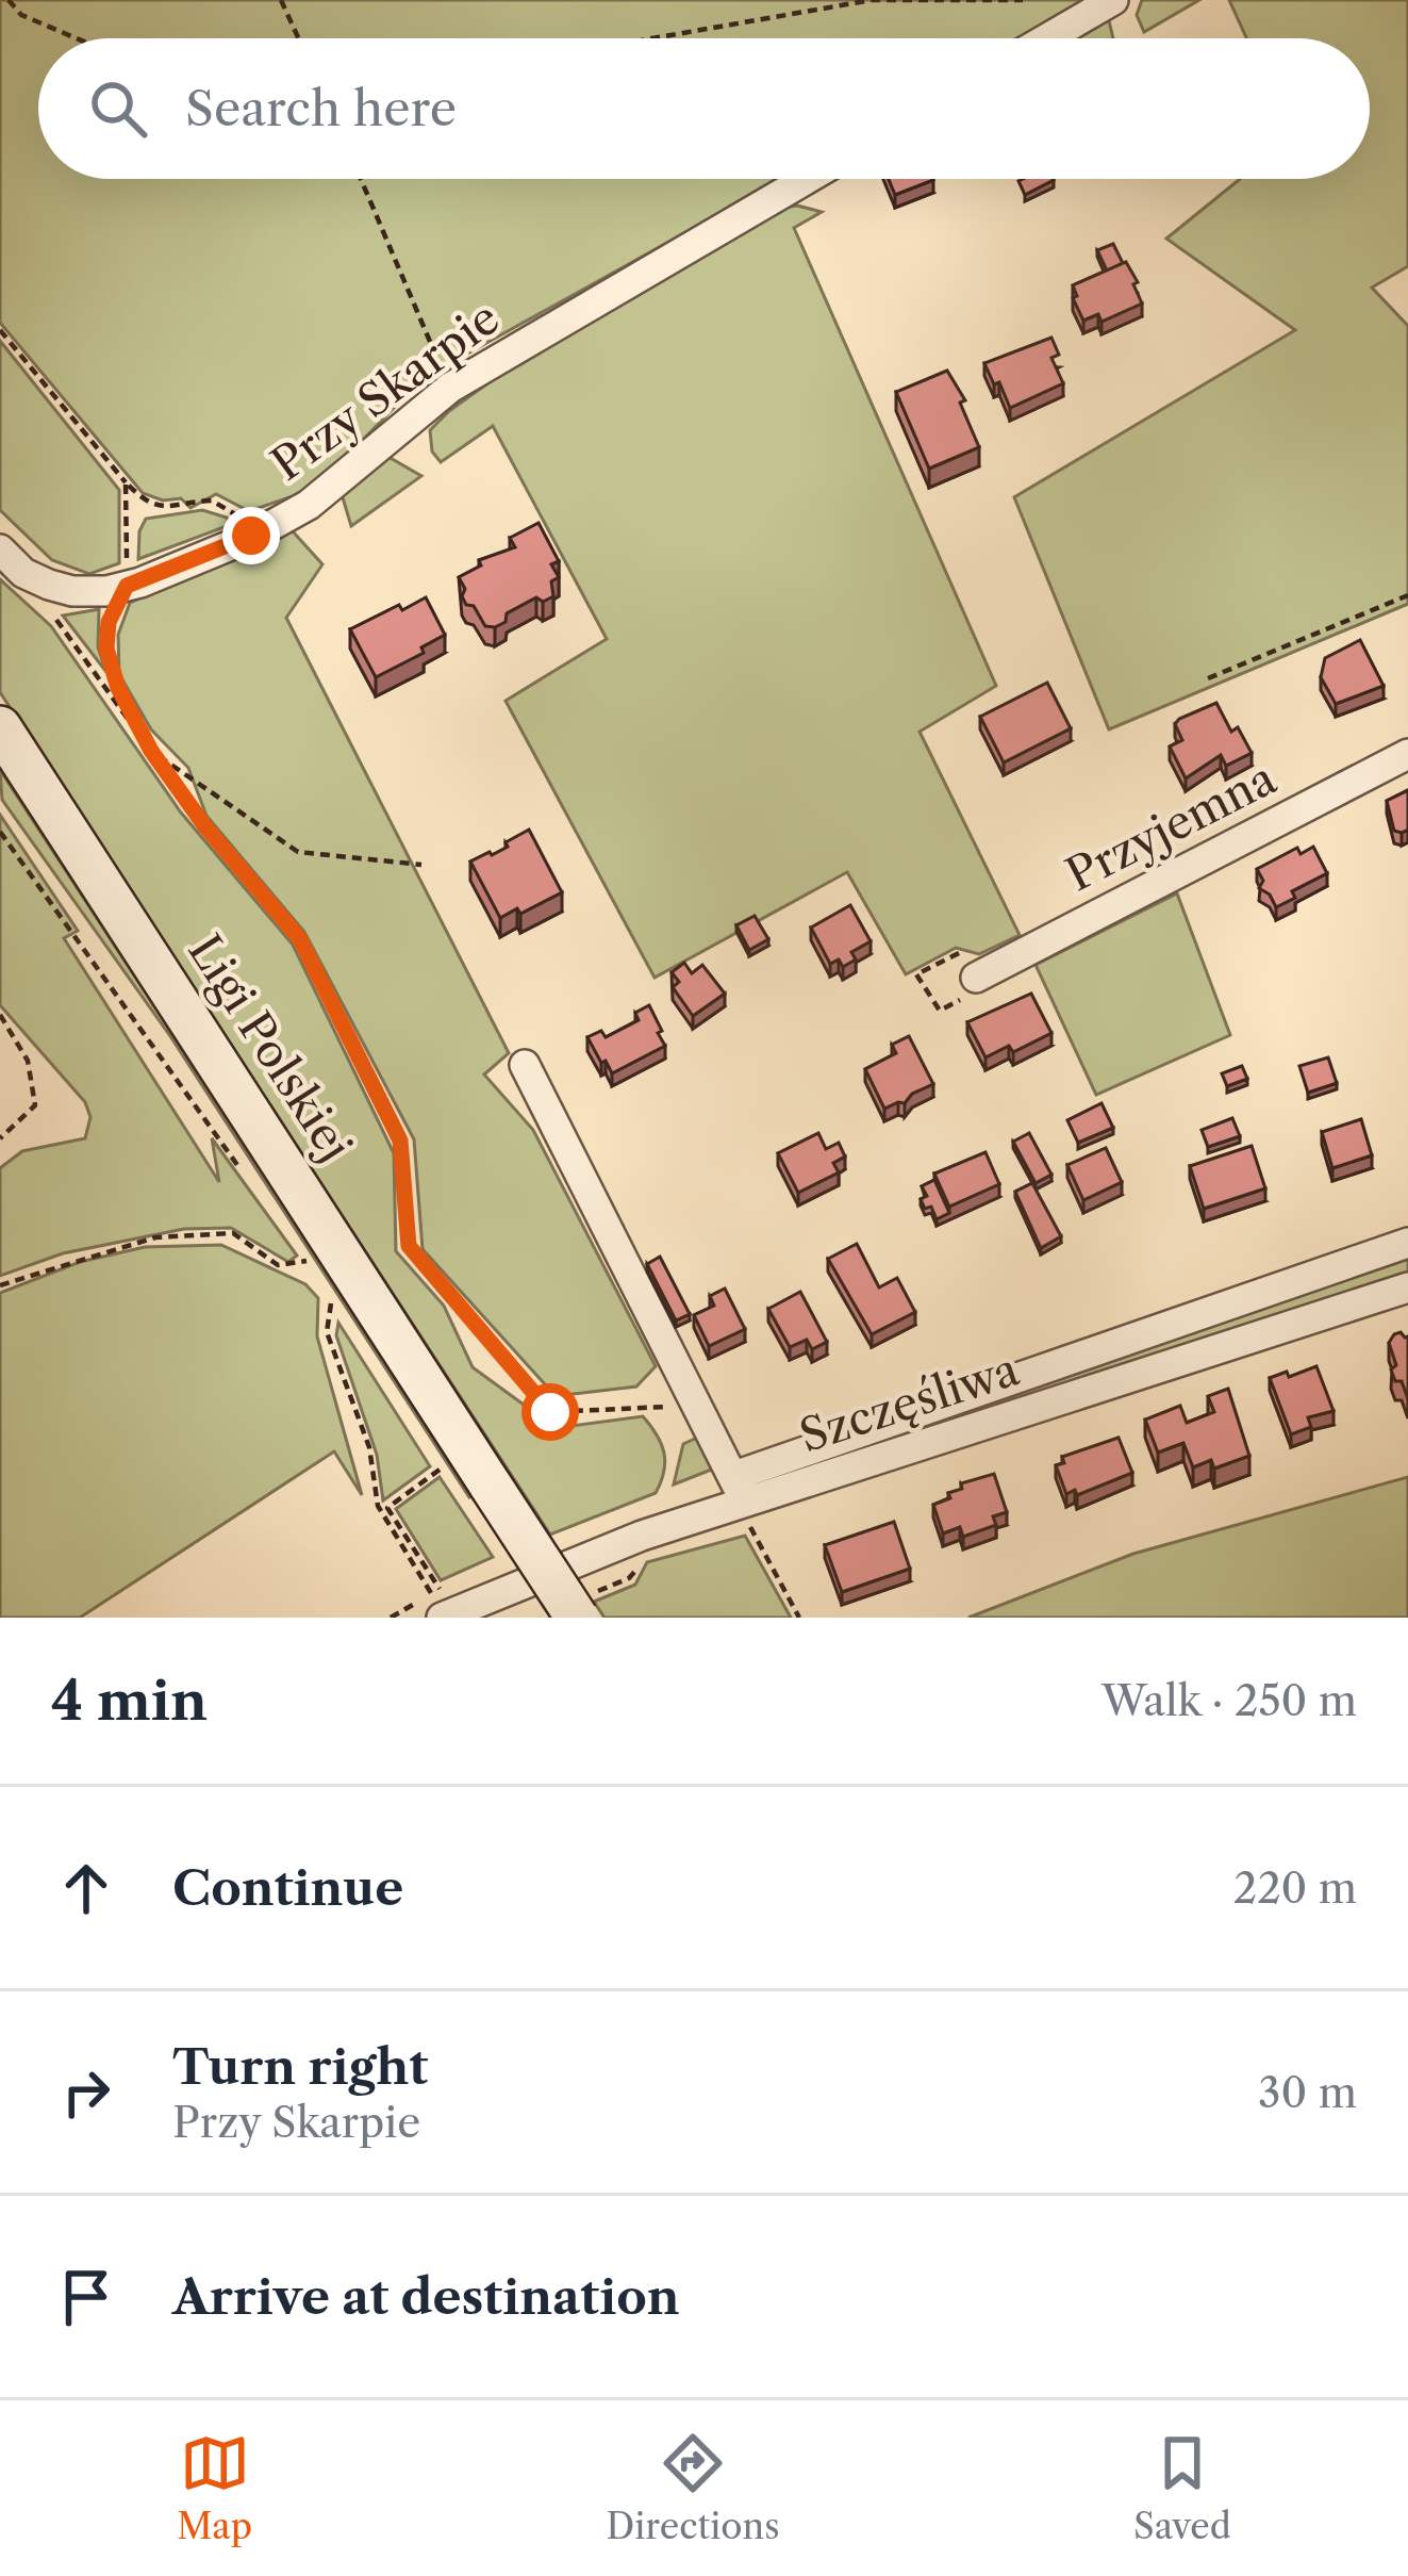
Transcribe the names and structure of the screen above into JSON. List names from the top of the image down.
{
  "streets": {
    "main road": ["Ligi Polskiej"],
    "street": ["Przy Skarpie", "Przyjemna", "Szczęśliwa"]
  },
  "page": {
    "search": "Search here",
    "heading": ["4 min", "Walk · 250 m"],
    "list": [
      ["Continue", "220 m"],
      ["Turn right", "Przy Skarpie", "30 m"],
      "Arrive at destination"
    ],
    "nav": ["Map", "Directions", "Saved"]
  }
}
